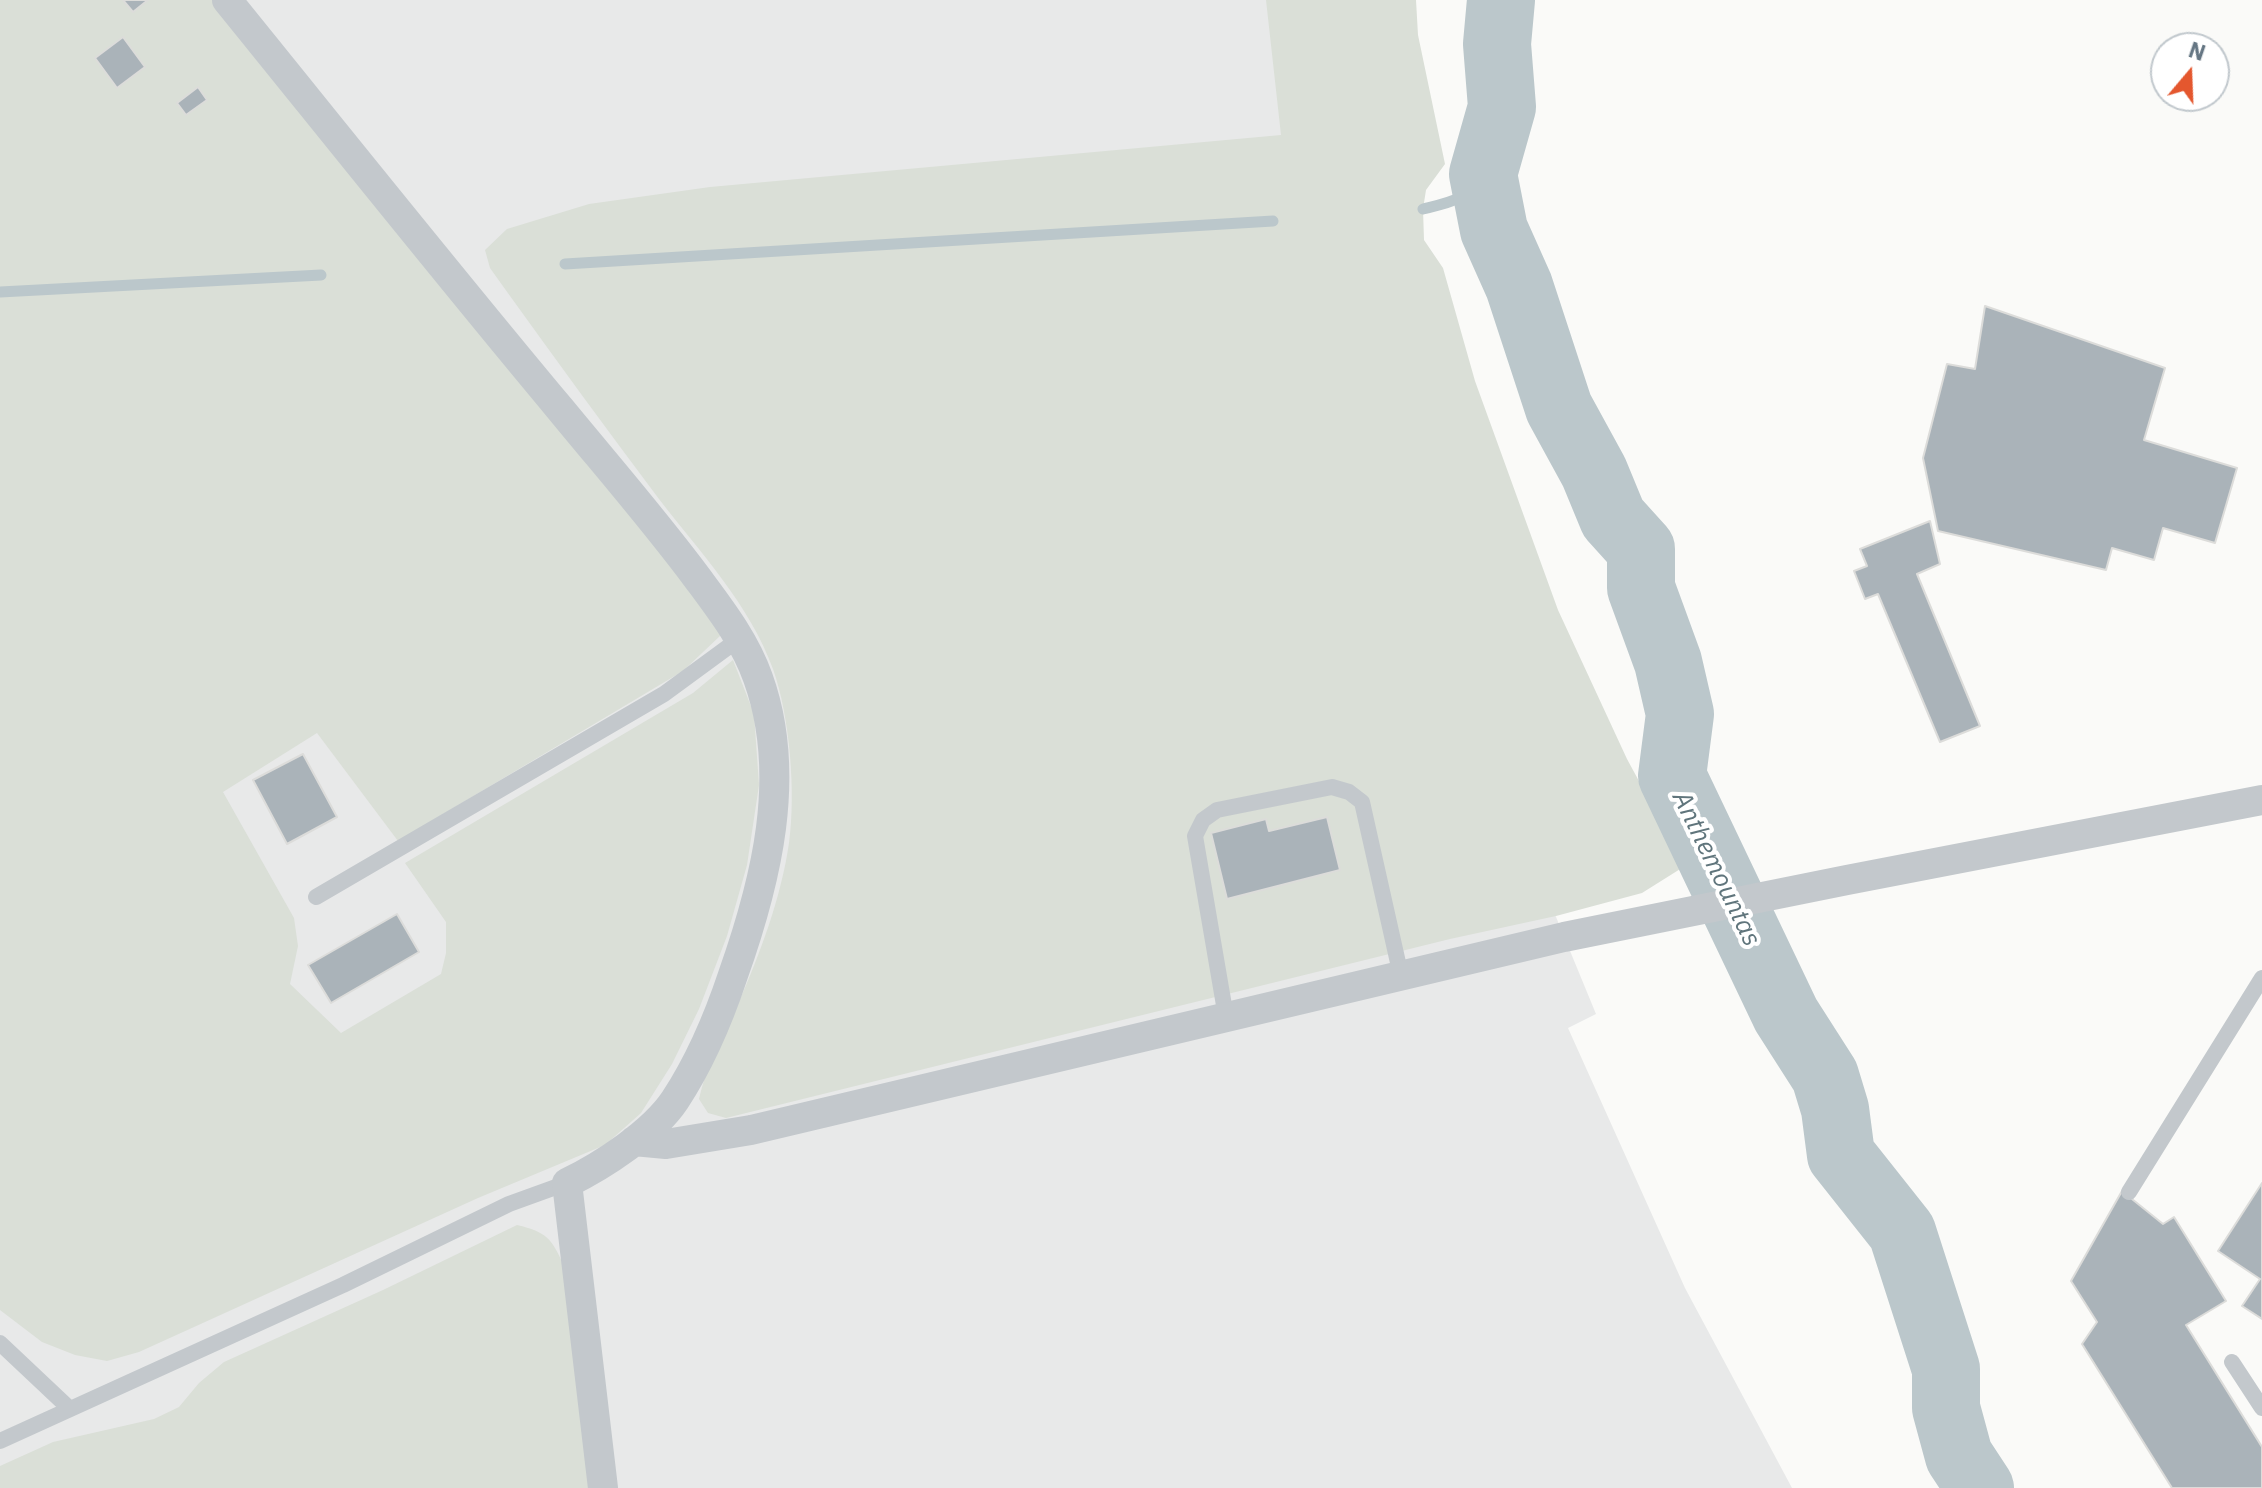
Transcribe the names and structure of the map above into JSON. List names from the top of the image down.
{
  "water": ["Anthemountas"],
  "north": "top"
}
